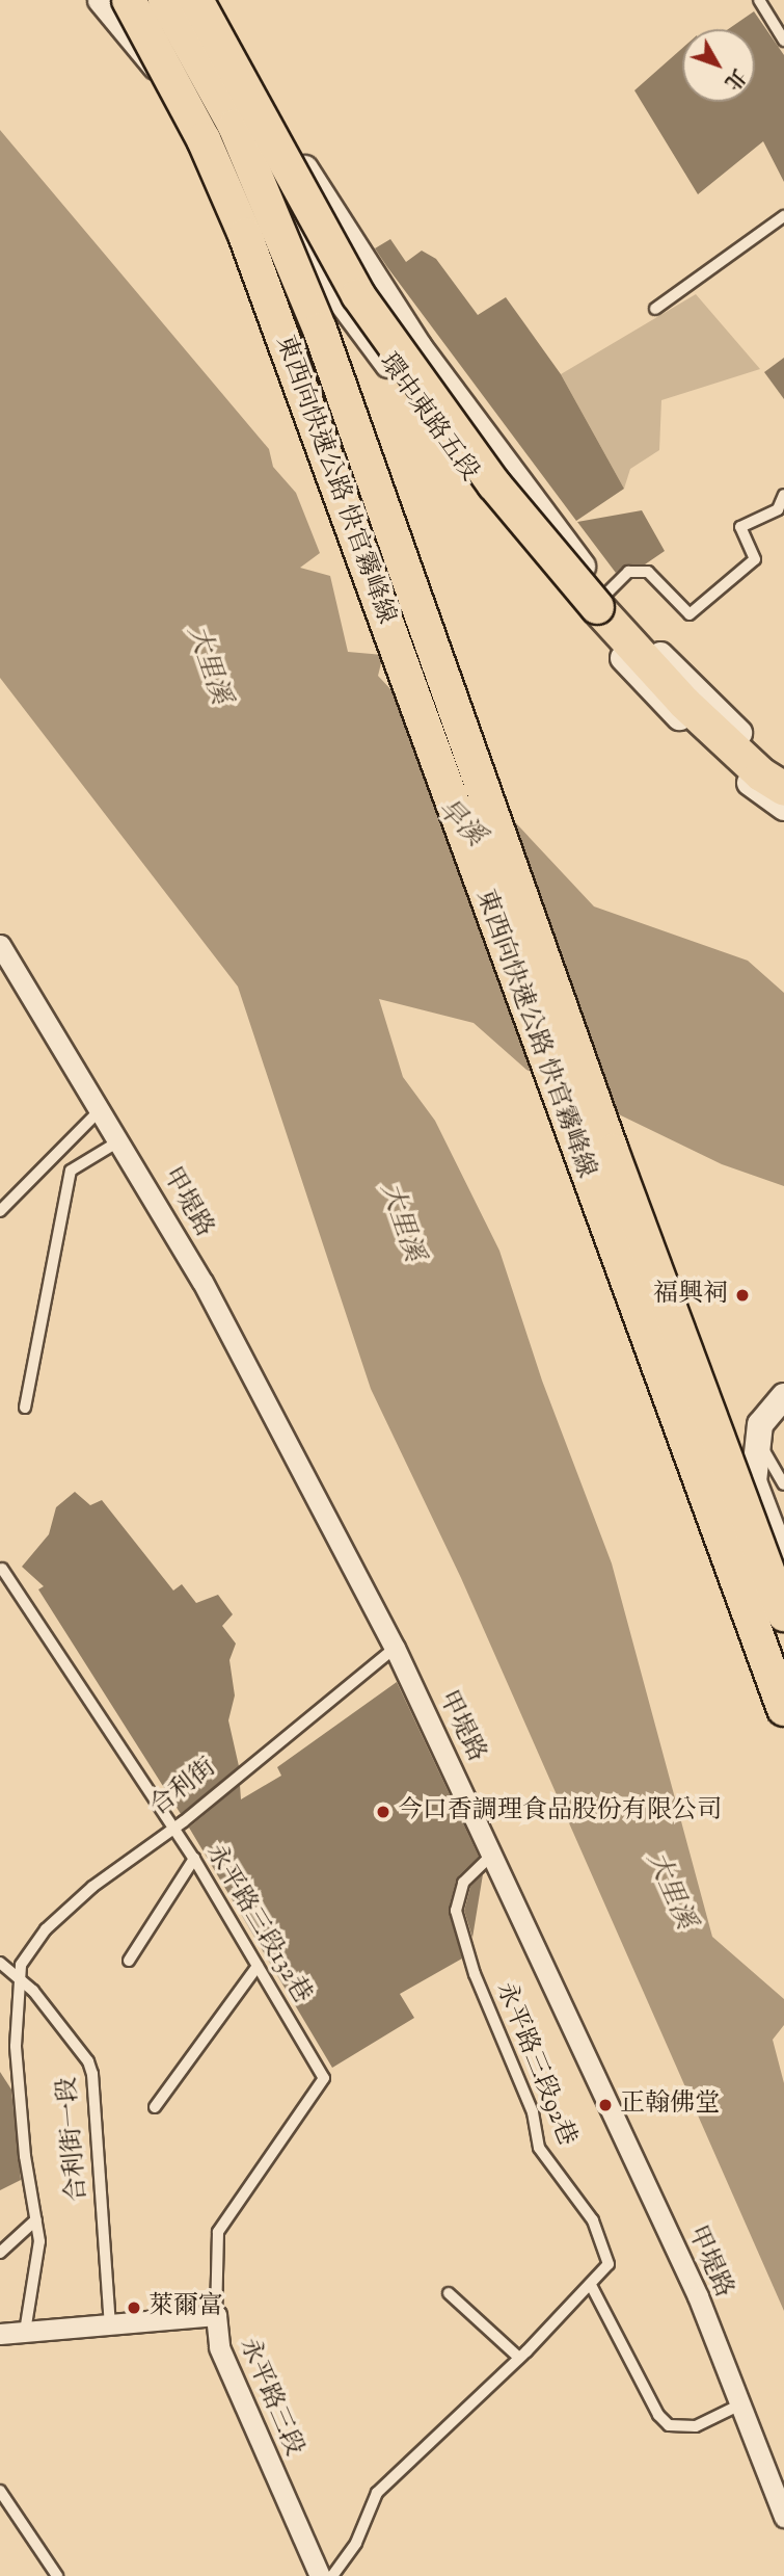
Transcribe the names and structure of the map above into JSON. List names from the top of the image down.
{
  "streets": {
    "highway": ["東西向快速公路 快官霧峰線"],
    "street": ["環中東路五段", "甲堤路", "永平路三段"],
    "lane": [
      "合利街",
      "永平路三段132巷",
      "永平路三段92巷",
      "合利街一段"
    ]
  },
  "crossings": [
    ["甲堤路", "合利街"],
    ["甲堤路", "永平路三段92巷"],
    ["合利街", "永平路三段132巷"],
    ["合利街", "合利街一段"],
    ["合利街", "永平路三段"],
    ["永平路三段132巷", "永平路三段"],
    ["合利街一段", "永平路三段"]
  ],
  "water": ["大里溪", "旱溪"],
  "places": [
    "福興祠",
    "今口香調理食品股份有限公司",
    "正翰佛堂",
    "萊爾富"
  ],
  "north": "bottom right"
}
